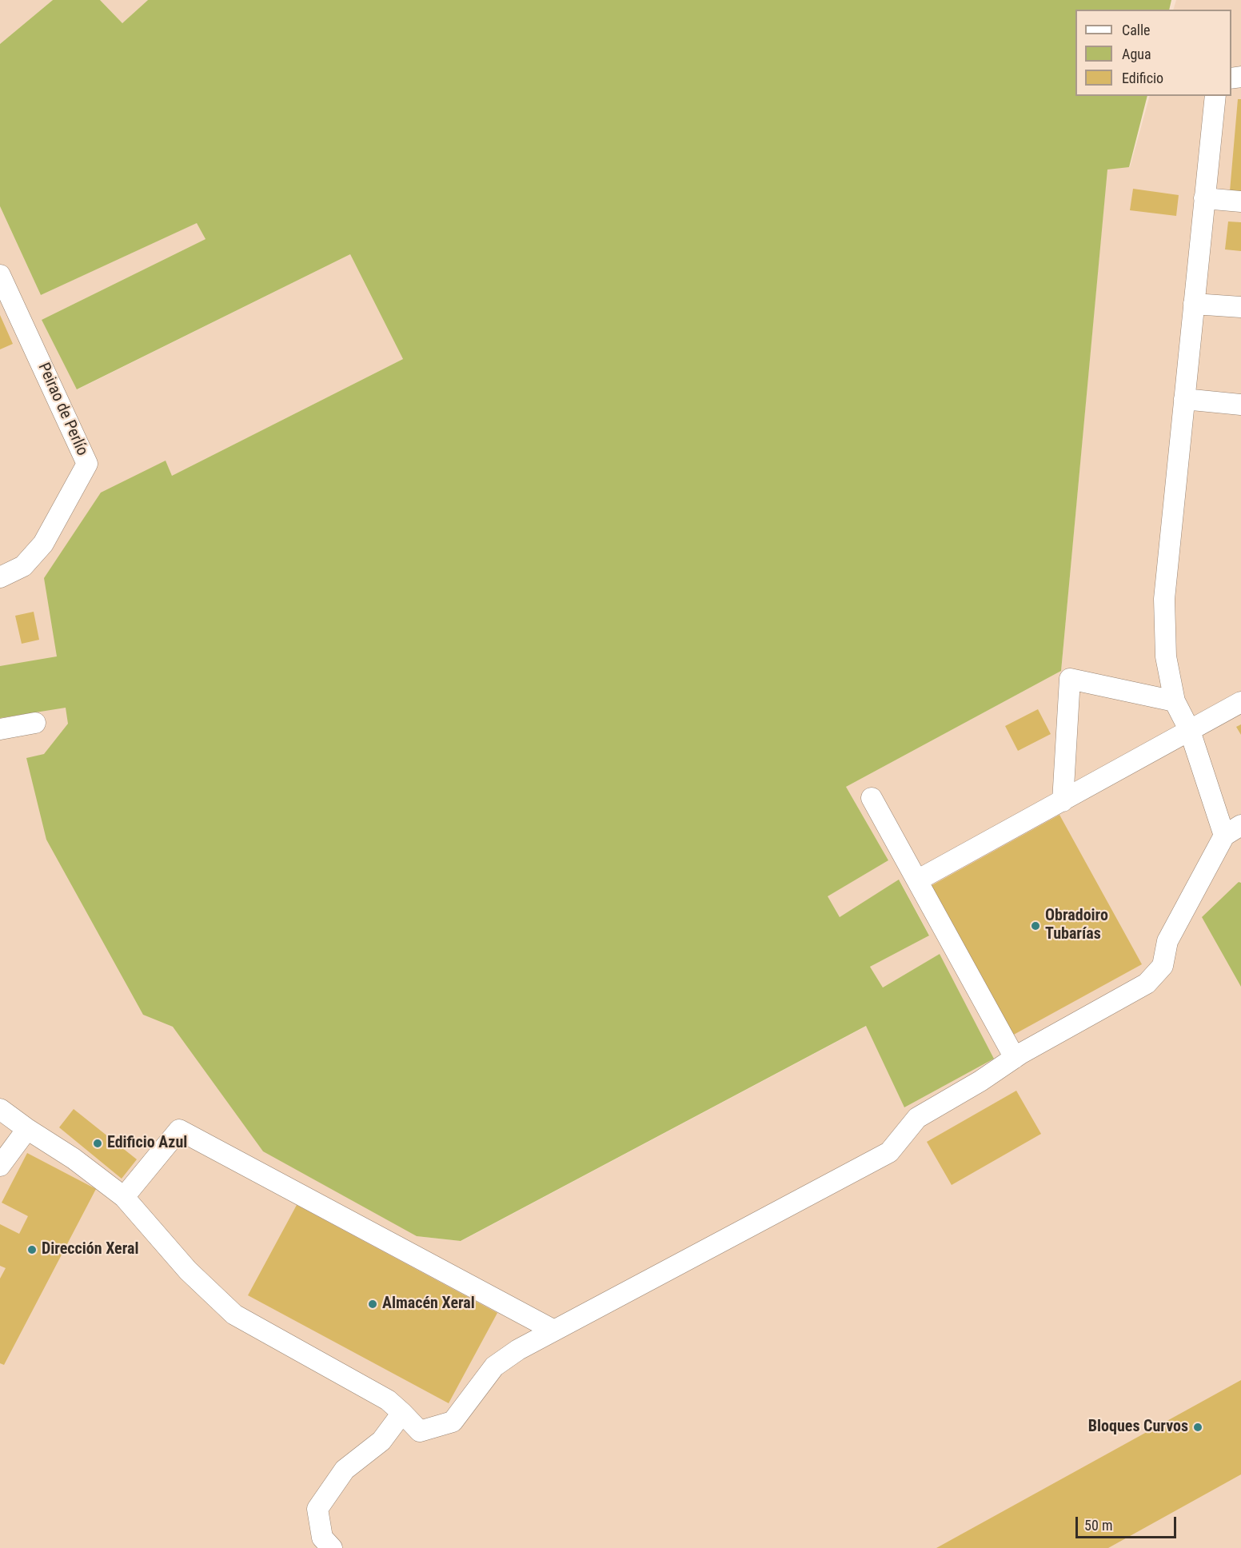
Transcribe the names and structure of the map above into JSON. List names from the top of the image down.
{
  "streets": {
    "lane": ["Peirao de Perlío"]
  },
  "places": [
    "Obradoiro Tubarías",
    "Edificio Azul",
    "Dirección Xeral",
    "Almacén Xeral",
    "Bloques Curvos"
  ],
  "legend": ["Calle", "Agua", "Edificio"],
  "scale_bar": "50 m"
}
